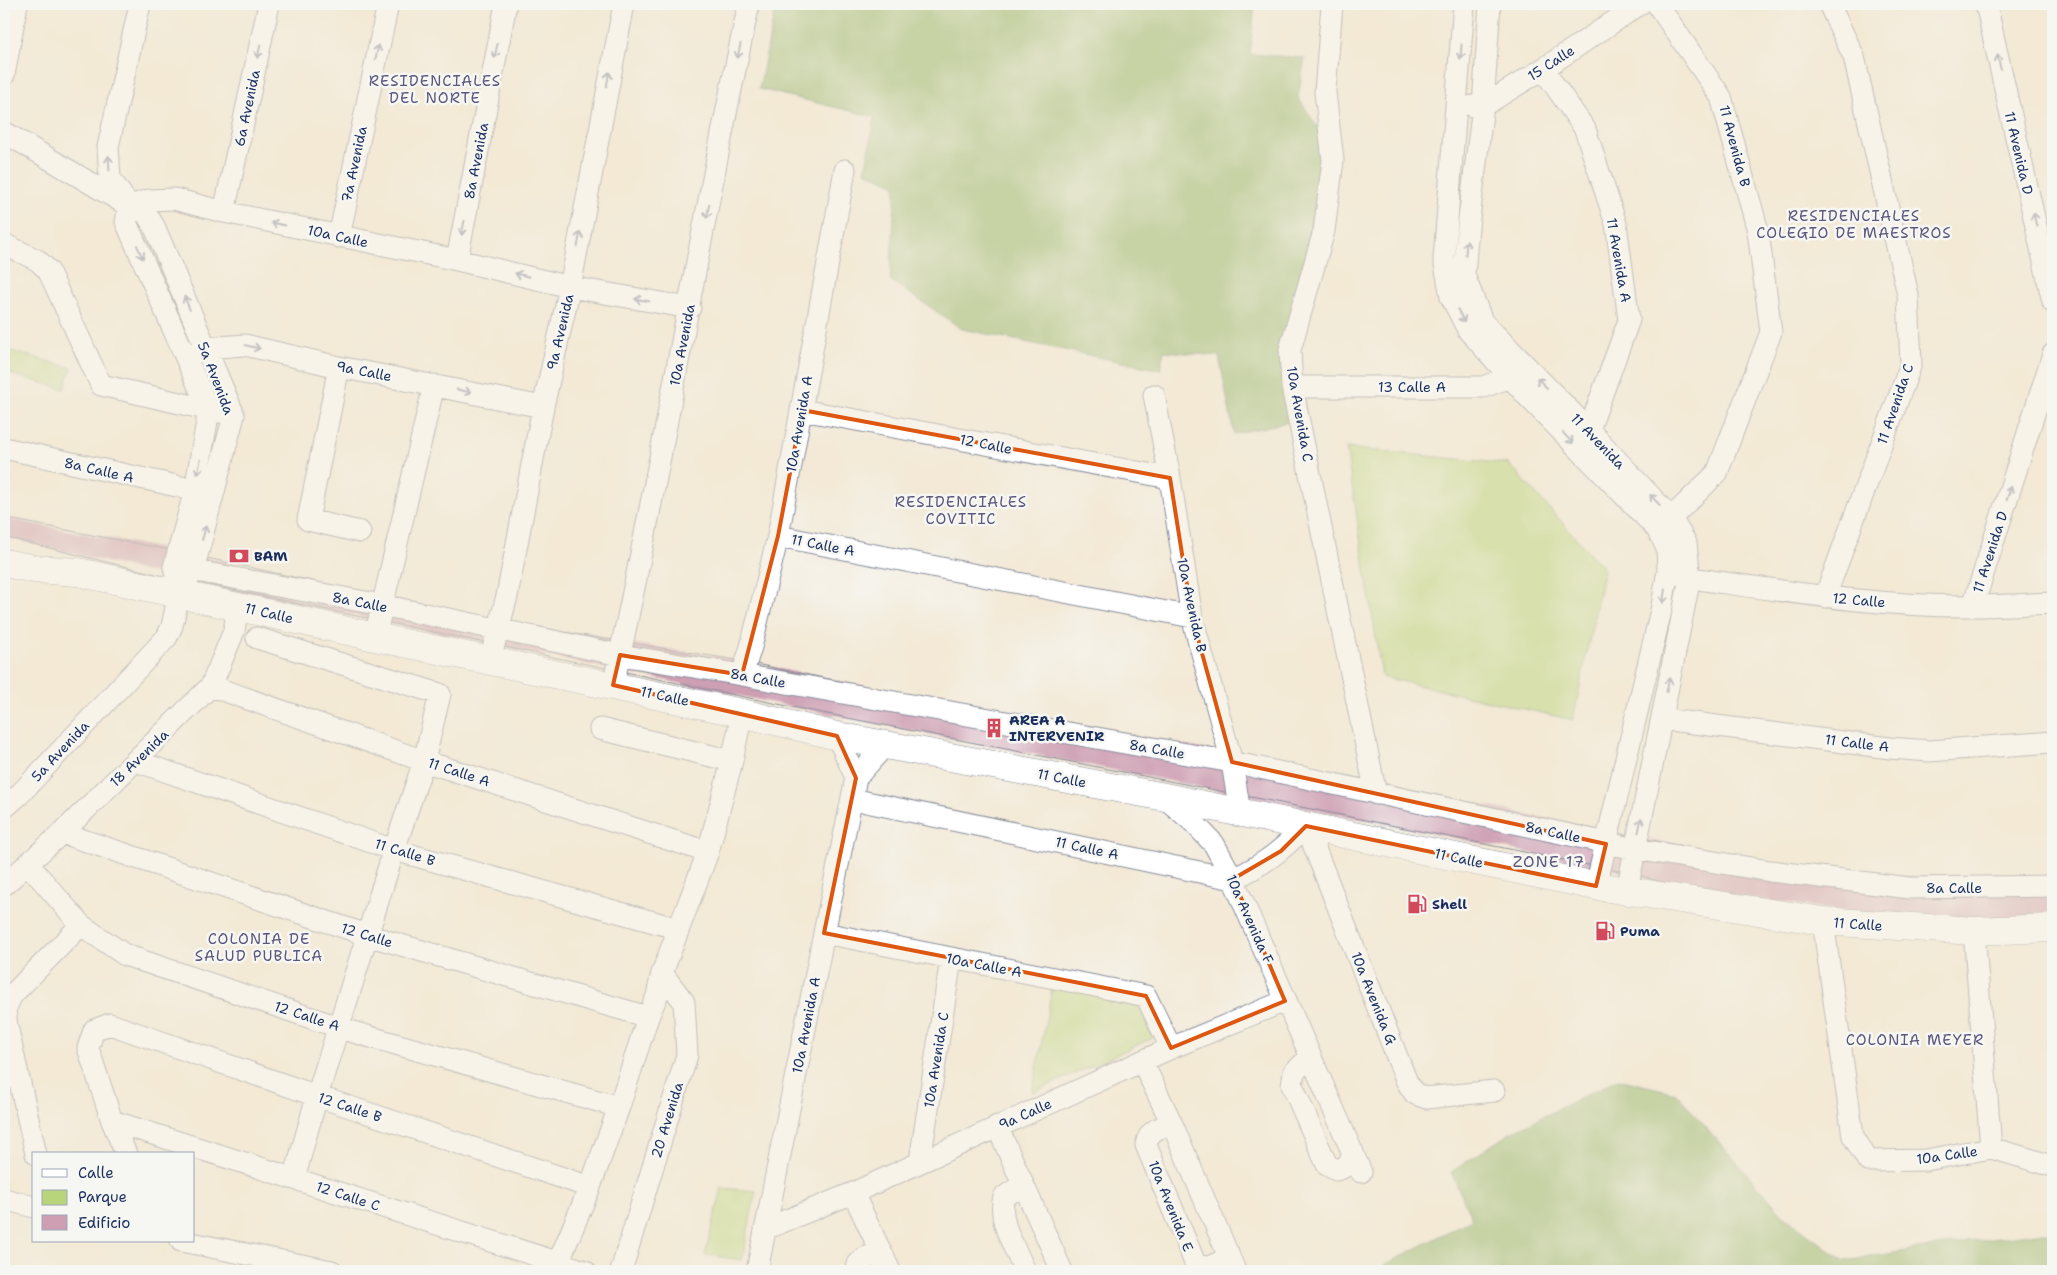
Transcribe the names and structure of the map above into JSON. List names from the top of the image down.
{
  "streets": {
    "street": [
      "15 Calle",
      "6a Avenida",
      "11 Avenida B",
      "11 Avenida D",
      "8a Avenida",
      "7a Avenida",
      "10a Calle",
      "11 Avenida A",
      "9a Avenida",
      "10a Avenida",
      "9a Calle",
      "5a Avenida",
      "13 Calle A",
      "11 Avenida C",
      "10a Avenida C",
      "10a Avenida A",
      "11 Avenida",
      "12 Calle",
      "8a Calle A",
      "11 Calle A",
      "8a Calle",
      "10a Avenida B",
      "11 Calle",
      "18 Avenida",
      "11 Calle B",
      "10a Avenida F",
      "10a Calle A",
      "10a Avenida G",
      "12 Calle A",
      "12 Calle B",
      "20 Avenida",
      "12 Calle C",
      "10a Avenida E"
    ]
  },
  "crossings": [
    ["15 Calle", "11 Avenida A"],
    ["15 Calle", "11 Avenida"],
    ["6a Avenida", "10a Calle"],
    ["11 Avenida B", "11 Avenida"],
    ["11 Avenida D", "12 Calle"],
    ["8a Avenida", "10a Calle"],
    ["7a Avenida", "10a Calle"],
    ["10a Calle", "9a Avenida"],
    ["10a Calle", "10a Avenida"],
    ["10a Calle", "5a Avenida"],
    ["10a Calle", "11 Calle"],
    ["11 Avenida A", "11 Avenida"],
    ["9a Avenida", "9a Calle"],
    ["9a Avenida", "8a Calle"],
    ["9a Avenida", "11 Calle"],
    ["10a Avenida", "8a Calle"],
    ["10a Avenida", "11 Calle"],
    ["9a Calle", "5a Avenida"],
    ["9a Calle", "10a Avenida C"],
    ["9a Calle", "10a Avenida A"],
    ["9a Calle", "10a Avenida F"],
    ["9a Calle", "10a Calle A"],
    ["9a Calle", "10a Avenida E"],
    ["5a Avenida", "8a Calle A"],
    ["5a Avenida", "8a Calle"],
    ["5a Avenida", "11 Calle"],
    ["13 Calle A", "10a Avenida C"],
    ["13 Calle A", "11 Avenida"],
    ["11 Avenida C", "12 Calle"],
    ["10a Avenida C", "8a Calle"],
    ["10a Avenida C", "10a Calle A"],
    ["10a Avenida A", "12 Calle"],
    ["10a Avenida A", "11 Calle A"],
    ["10a Avenida A", "8a Calle"],
    ["10a Avenida A", "10a Calle A"],
    ["11 Avenida", "12 Calle"],
    ["11 Avenida", "11 Calle A"],
    ["11 Avenida", "8a Calle"],
    ["11 Avenida", "11 Calle"],
    ["12 Calle", "10a Avenida B"],
    ["12 Calle", "18 Avenida"],
    ["11 Calle A", "10a Avenida B"],
    ["11 Calle A", "18 Avenida"],
    ["11 Calle A", "10a Avenida F"],
    ["8a Calle", "10a Avenida B"],
    ["10a Avenida B", "11 Calle"],
    ["11 Calle", "18 Avenida"],
    ["11 Calle", "10a Avenida F"],
    ["11 Calle", "10a Avenida G"],
    ["18 Avenida", "11 Calle B"],
    ["18 Avenida", "12 Calle A"],
    ["12 Calle B", "12 Calle C"]
  ],
  "one_way": [
    "6a Avenida",
    "11 Avenida D",
    "8a Avenida",
    "7a Avenida",
    "10a Calle",
    "9a Avenida",
    "10a Avenida"
  ],
  "districts": [
    "RESIDENCIALES DEL NORTE",
    "RESIDENCIALES COLEGIO DE MAESTROS",
    "RESIDENCIALES COVITIC",
    "ZONE 17",
    "COLONIA DE SALUD PUBLICA",
    "COLONIA MEYER"
  ],
  "places": {
    "bank": ["BAM"],
    "building": ["AREA A INTERVENIR"],
    "fuel station": ["Shell", "Puma"]
  },
  "legend": ["Calle", "Parque", "Edificio"]
}
